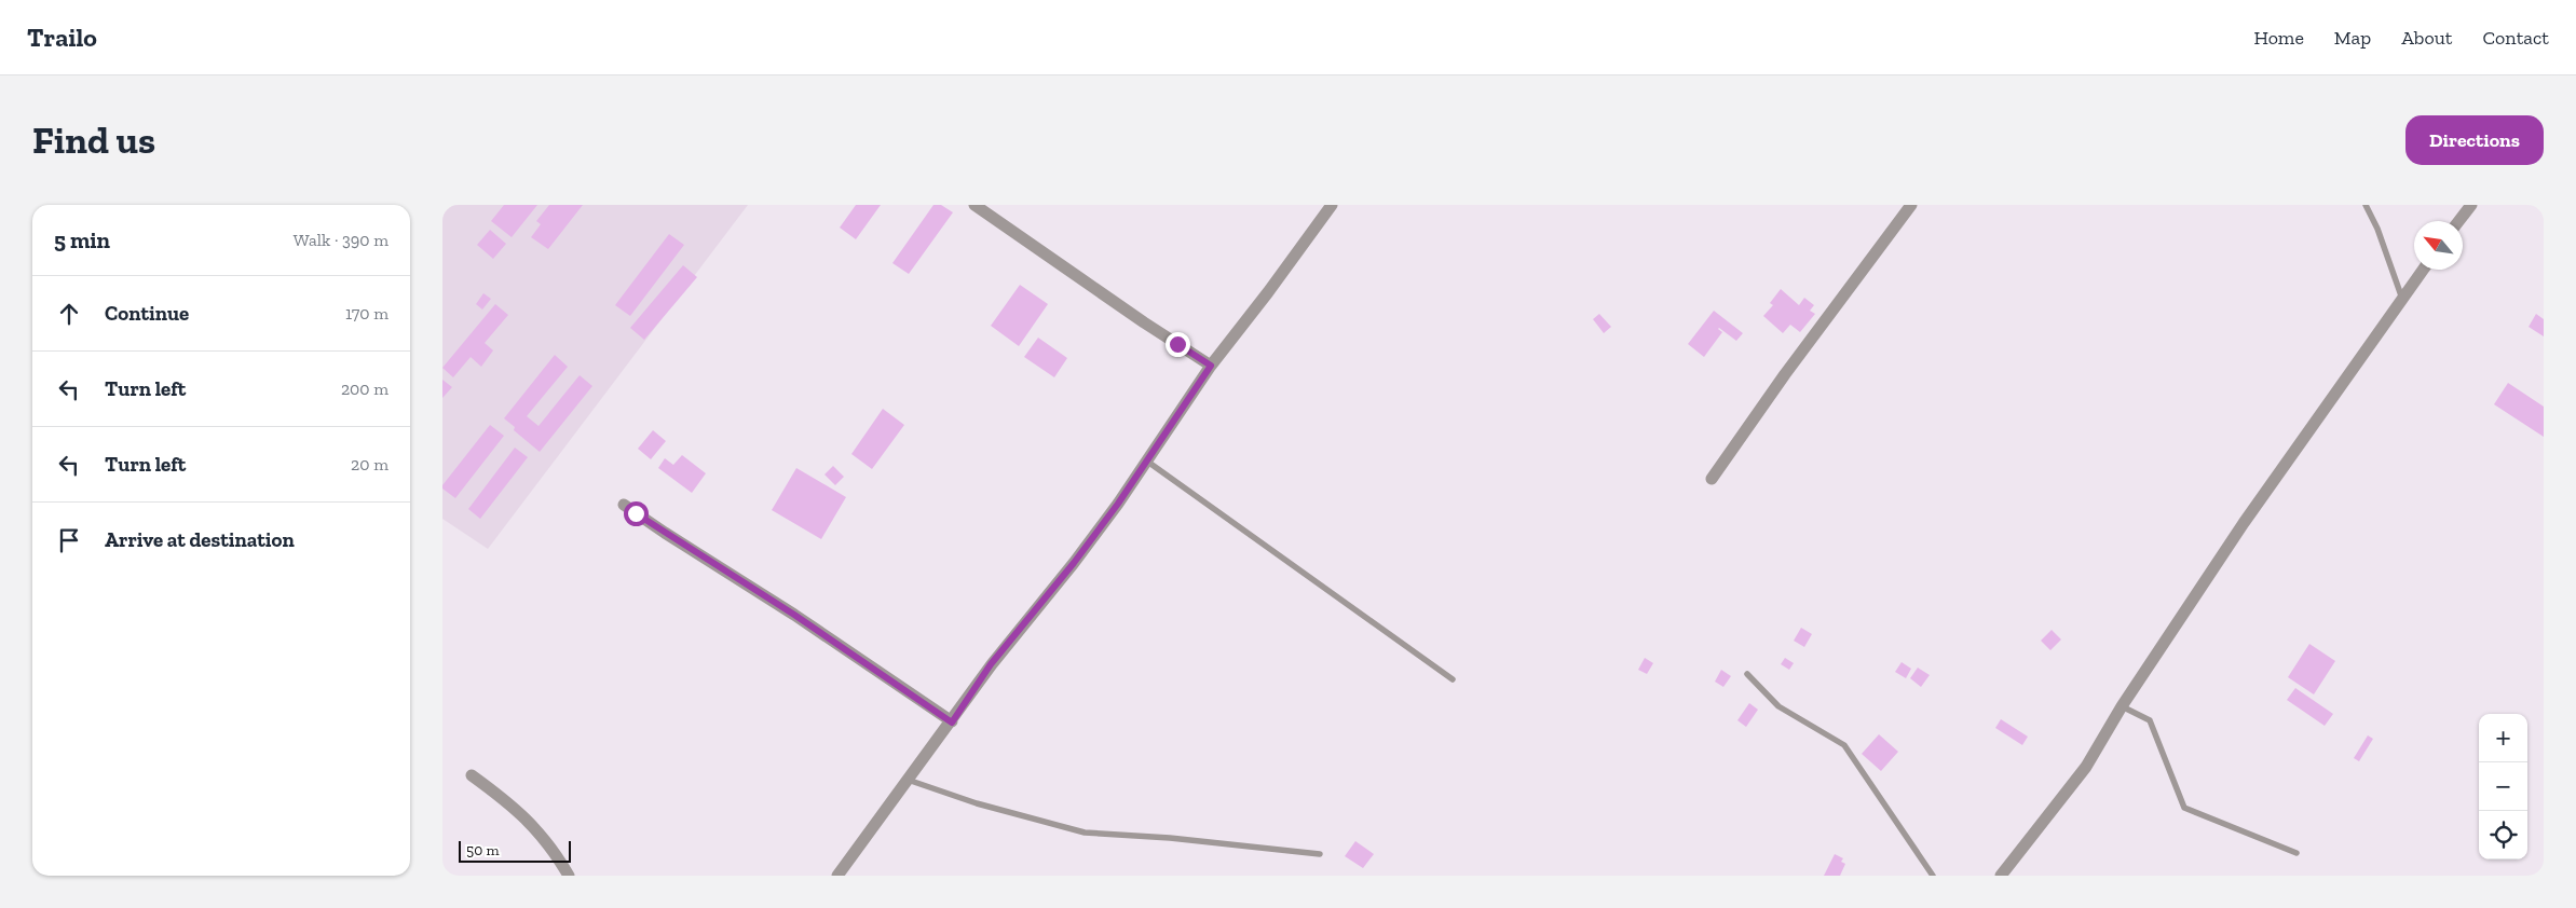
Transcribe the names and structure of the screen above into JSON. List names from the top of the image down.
{
  "scale_bar": "50 m",
  "north": "top left",
  "page": {
    "header": "Trailo",
    "nav": [
      "Home",
      "Map",
      "About",
      "Contact"
    ],
    "buttons": "Directions",
    "title": "Find us",
    "heading": ["5 min", "Walk · 390 m"],
    "list": [
      ["Continue", "170 m"],
      ["Turn left", "200 m"],
      ["Turn left", "20 m"],
      "Arrive at destination"
    ],
    "map_buttons": ["+", "−"],
    "scale": "50 m"
  }
}
